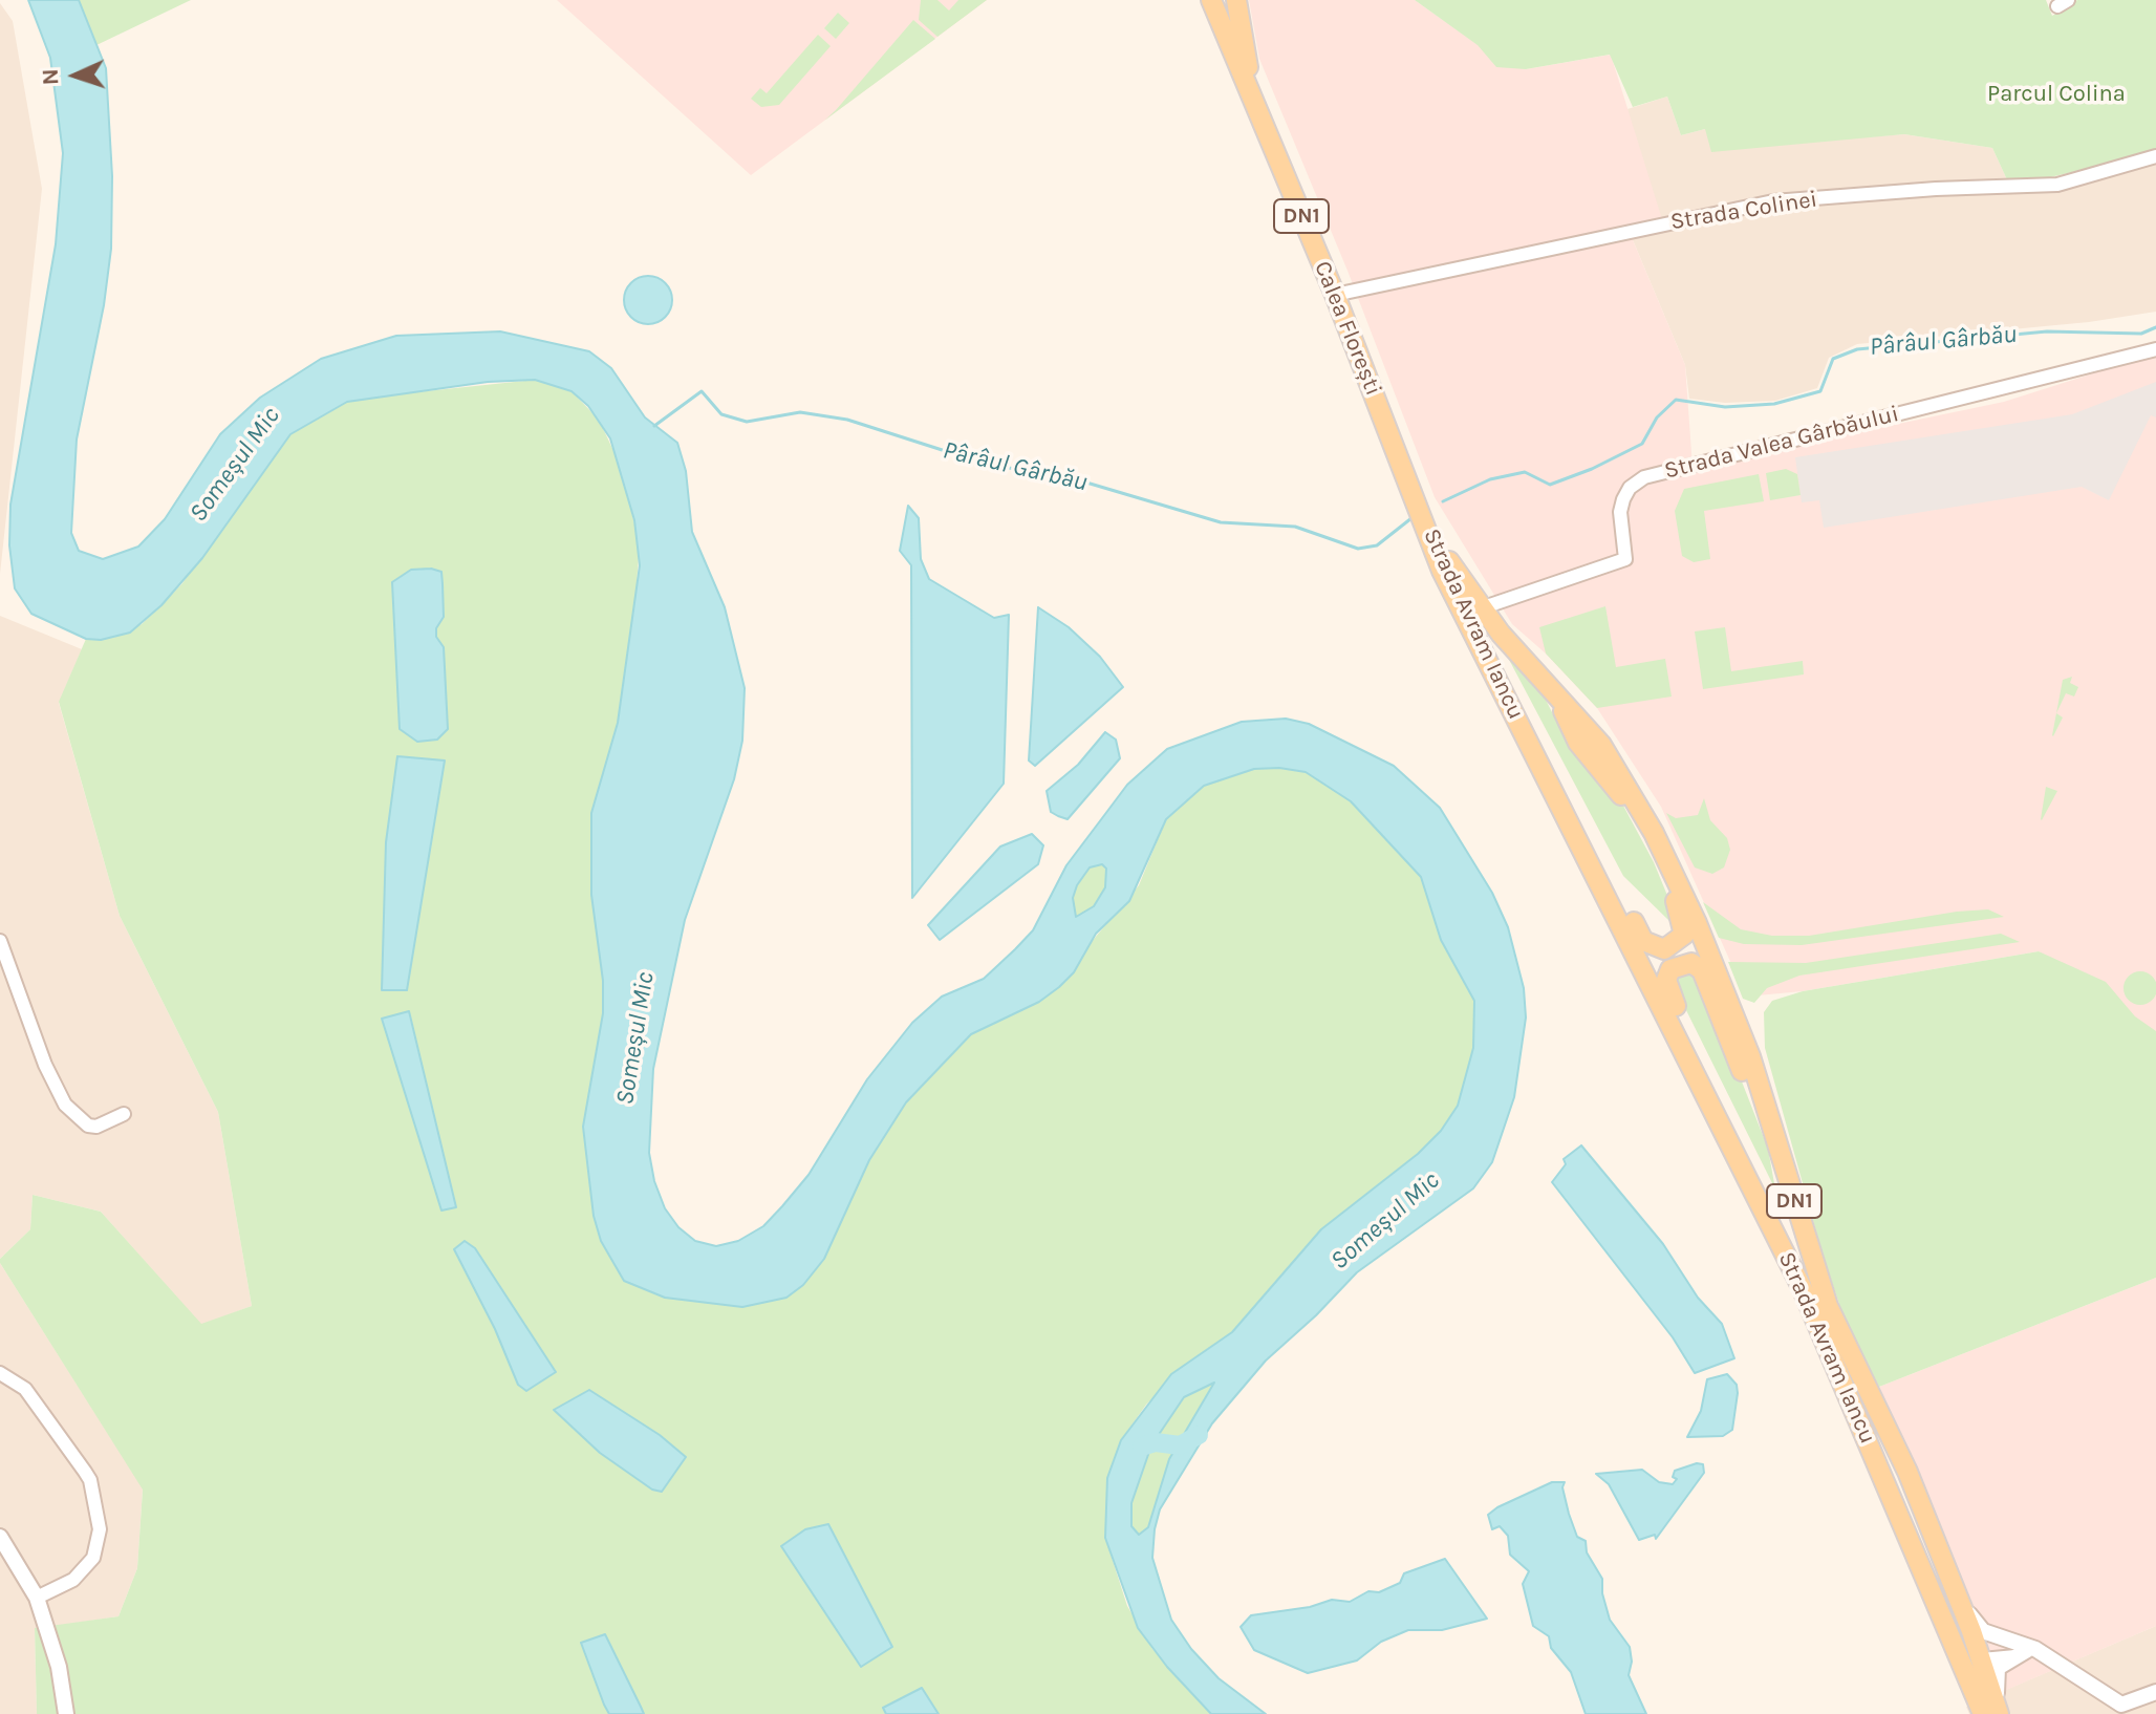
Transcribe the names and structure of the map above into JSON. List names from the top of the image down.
{
  "streets": {
    "main road": ["DN1", "Calea Florești", "Strada Avram Iancu"],
    "street": ["Strada Colinei", "Strada Valea Gârbăului"]
  },
  "crossings": [
    ["Strada Colinei", "Calea Florești"],
    ["Calea Florești", "Strada Avram Iancu"],
    ["Strada Valea Gârbăului", "Strada Avram Iancu"]
  ],
  "water": ["Pârâul Gârbău", "Someșul Mic"],
  "parks": ["Parcul Colina"],
  "north": "left"
}
